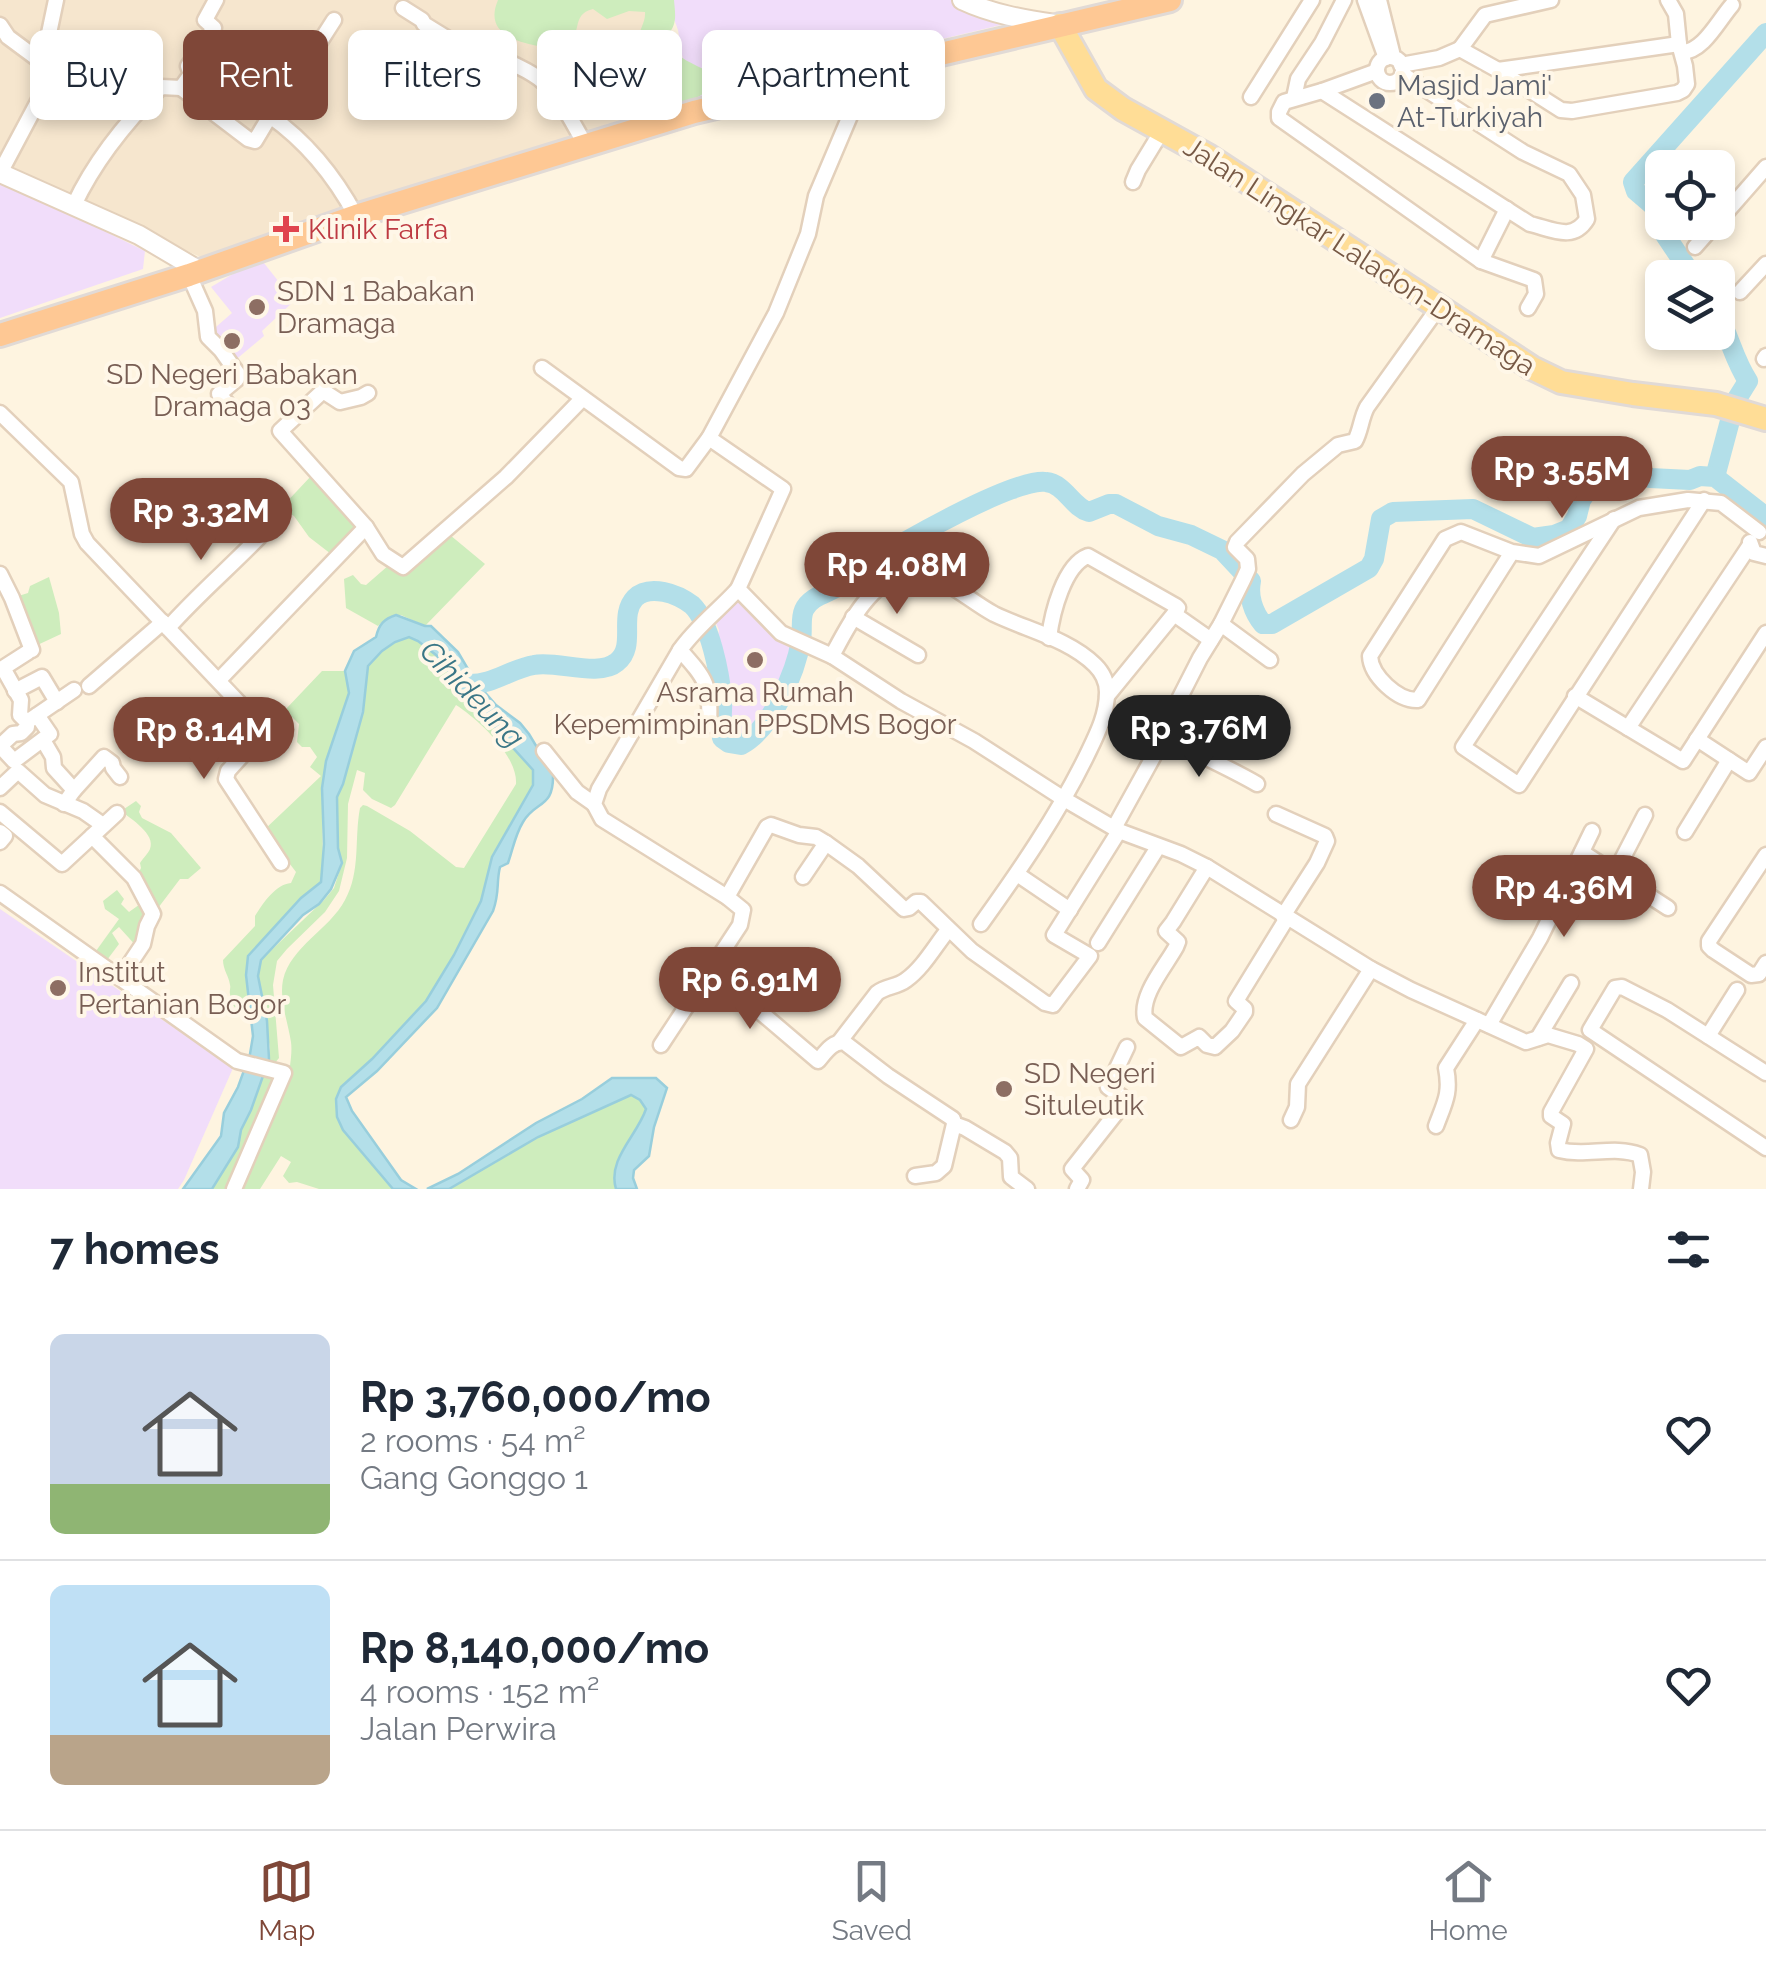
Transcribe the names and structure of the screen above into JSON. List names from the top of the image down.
{
  "streets": {
    "main road": ["Jalan Lingkar Laladon-Dramaga"]
  },
  "water": ["Cihideung"],
  "places": {
    "other": [
      "Masjid Jami' At-Turkiyah",
      "SDN 1 Babakan Dramaga",
      "SD Negeri Babakan Dramaga 03",
      "Asrama Rumah Kepemimpinan PPSDMS Bogor",
      "Institut Pertanian Bogor",
      "SD Negeri Situleutik"
    ],
    "health": ["Klinik Farfa"]
  },
  "page": {
    "chip": [
      "Buy",
      "Rent",
      "Filters",
      "New",
      "Apartment"
    ],
    "price": [
      "Rp 3.55M",
      "Rp 3.32M",
      "Rp 4.08M",
      "Rp 3.76M",
      "Rp 8.14M",
      "Rp 4.36M",
      "Rp 6.91M"
    ],
    "heading": "7 homes",
    "list": [
      {
        "name": "Rp 3,760,000/mo",
        "note": "2 rooms · 54 m² · Gang Gonggo 1"
      },
      {
        "name": "Rp 8,140,000/mo",
        "note": "4 rooms · 152 m² · Jalan Perwira"
      }
    ],
    "tabs": ["Map", "Saved", "Home"]
  }
}
